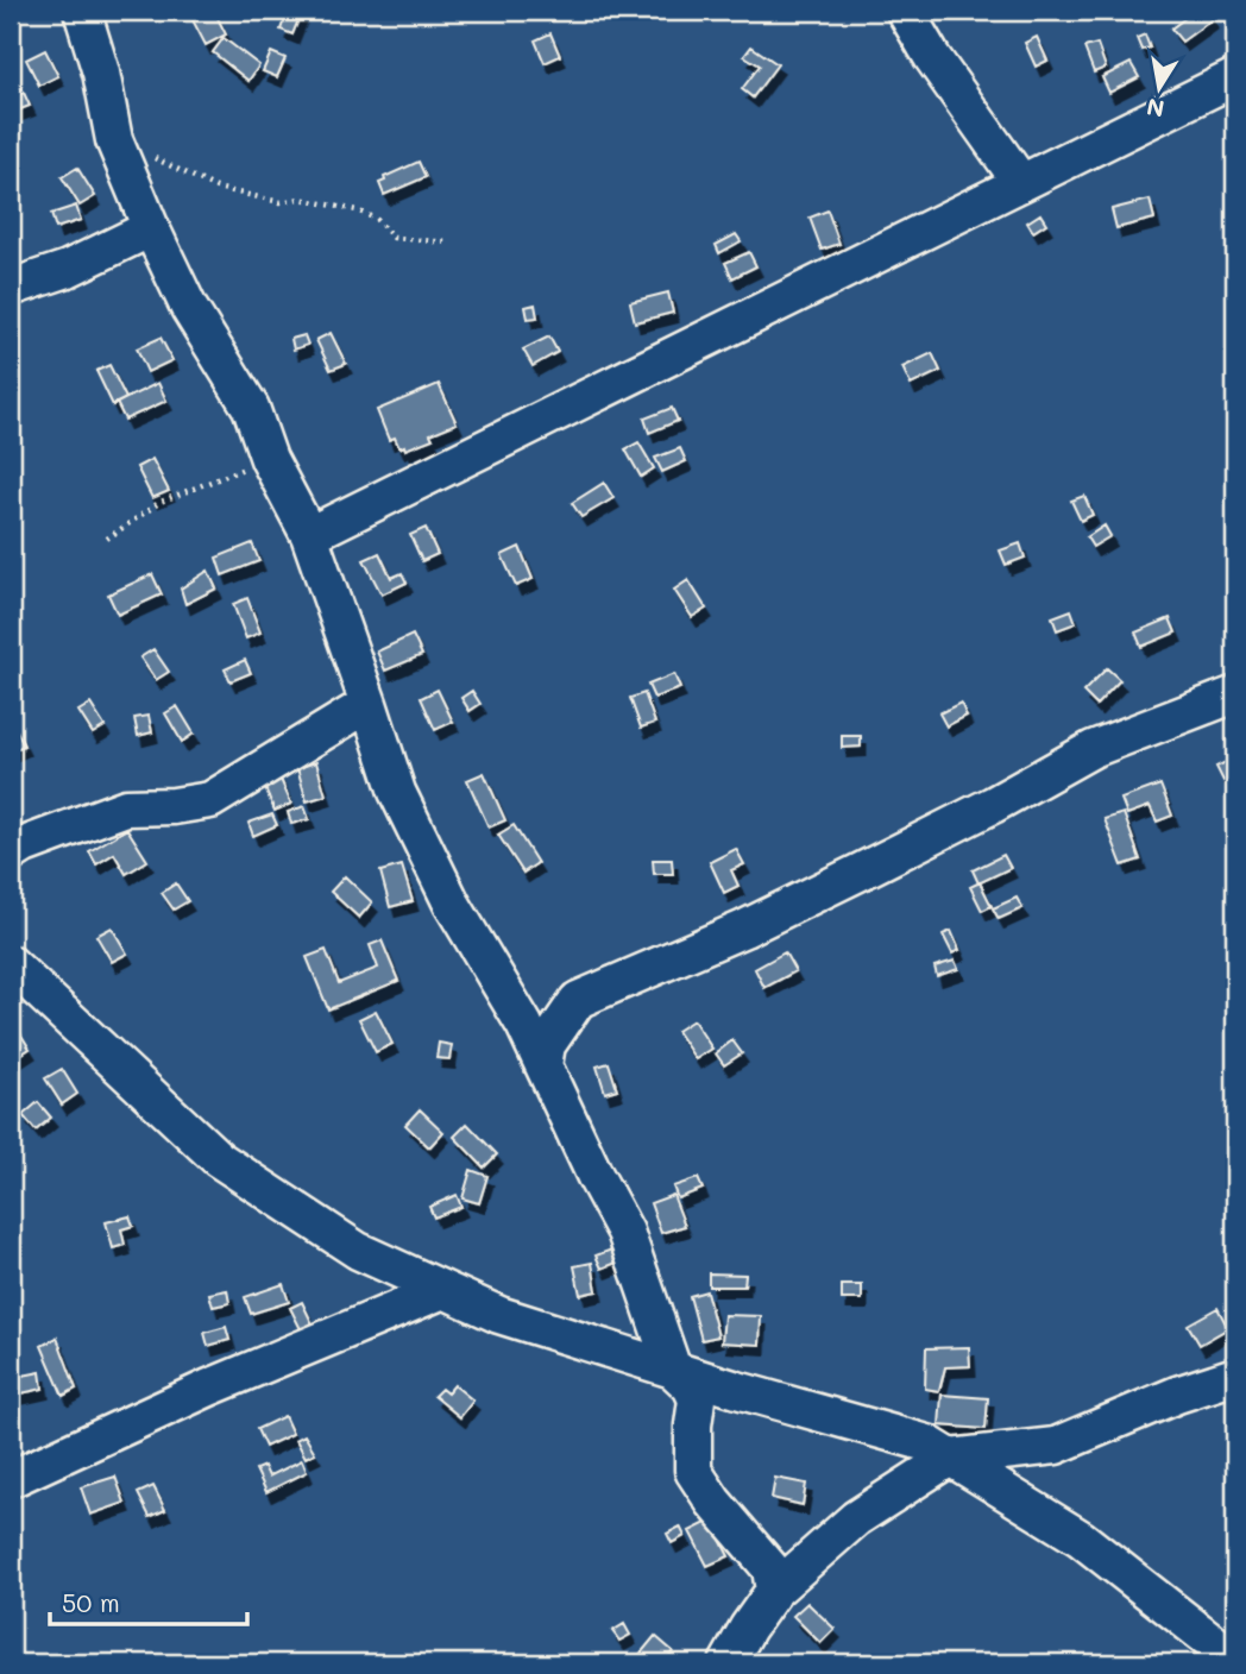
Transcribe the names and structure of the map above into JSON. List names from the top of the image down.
{
  "scale_bar": "50 m",
  "north": "bottom"
}
